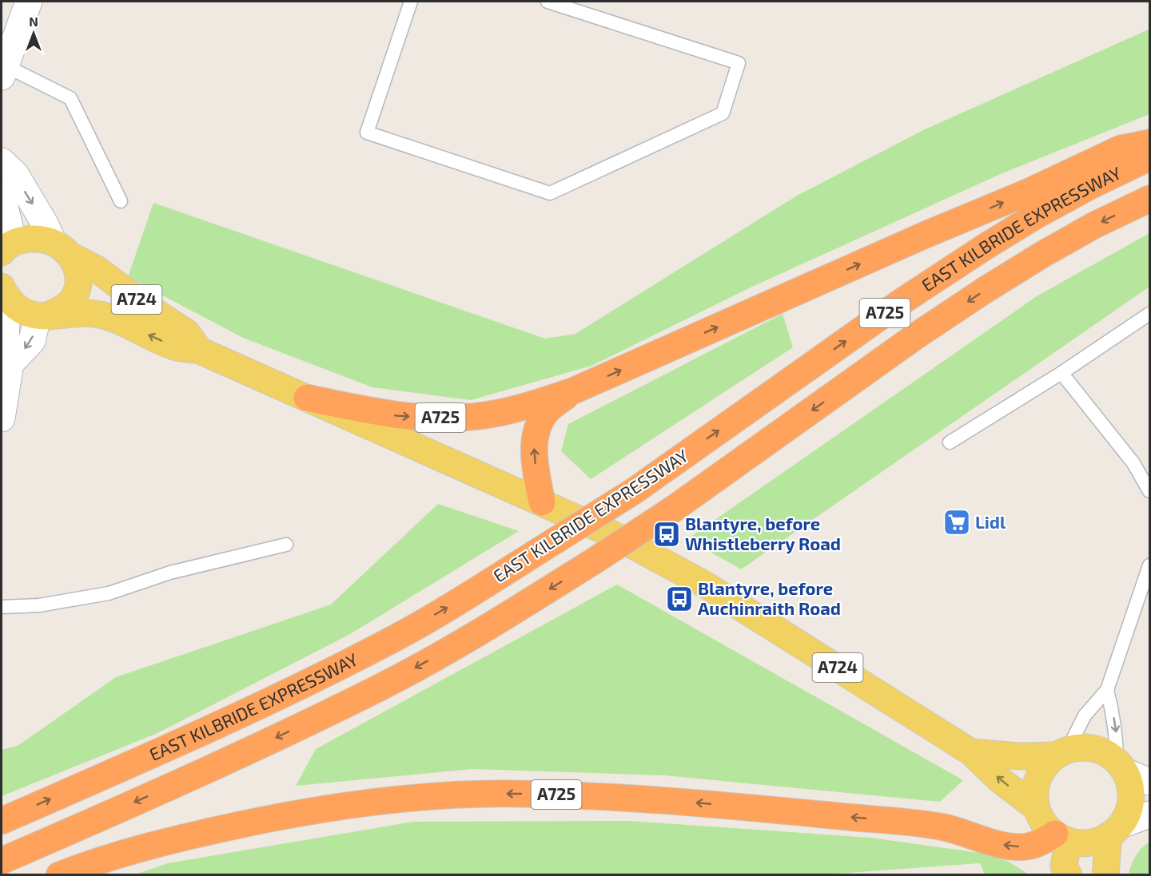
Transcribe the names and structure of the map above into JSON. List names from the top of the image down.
{
  "streets": {
    "highway": ["EAST KILBRIDE EXPRESSWAY", "A725"],
    "main road": ["A724"]
  },
  "crossings": [
    ["A724", "A725"]
  ],
  "places": {
    "supermarket": ["Lidl"],
    "bus stop": ["Blantyre, before Whistleberry Road", "Blantyre, before Auchinraith Road"]
  },
  "north": "top"
}
